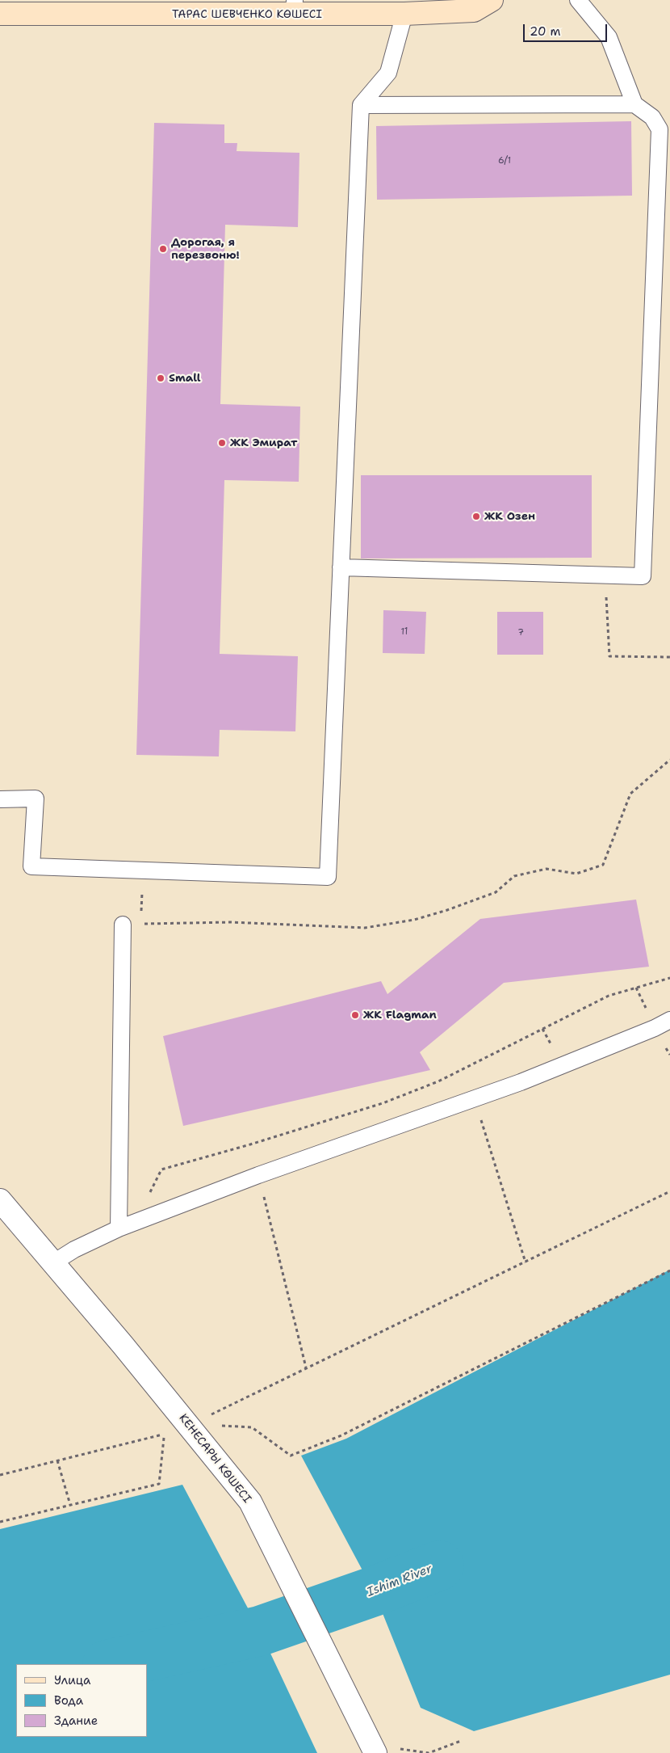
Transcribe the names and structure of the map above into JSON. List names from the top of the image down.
{
  "streets": {
    "street": ["ТАРАС ШЕВЧЕНКО КӨШЕСІ", "КЕНЕСАРЫ КӨШЕСІ"]
  },
  "water": ["Ishim River"],
  "places": [
    "Дорогая, я перезвоню!",
    "Small",
    "ЖК Эмират",
    "ЖК Озен",
    "ЖК Flagman"
  ],
  "house_numbers": ["6/1", "11", "7"],
  "legend": ["Улица", "Вода", "Здание"],
  "scale_bar": "20 m"
}
